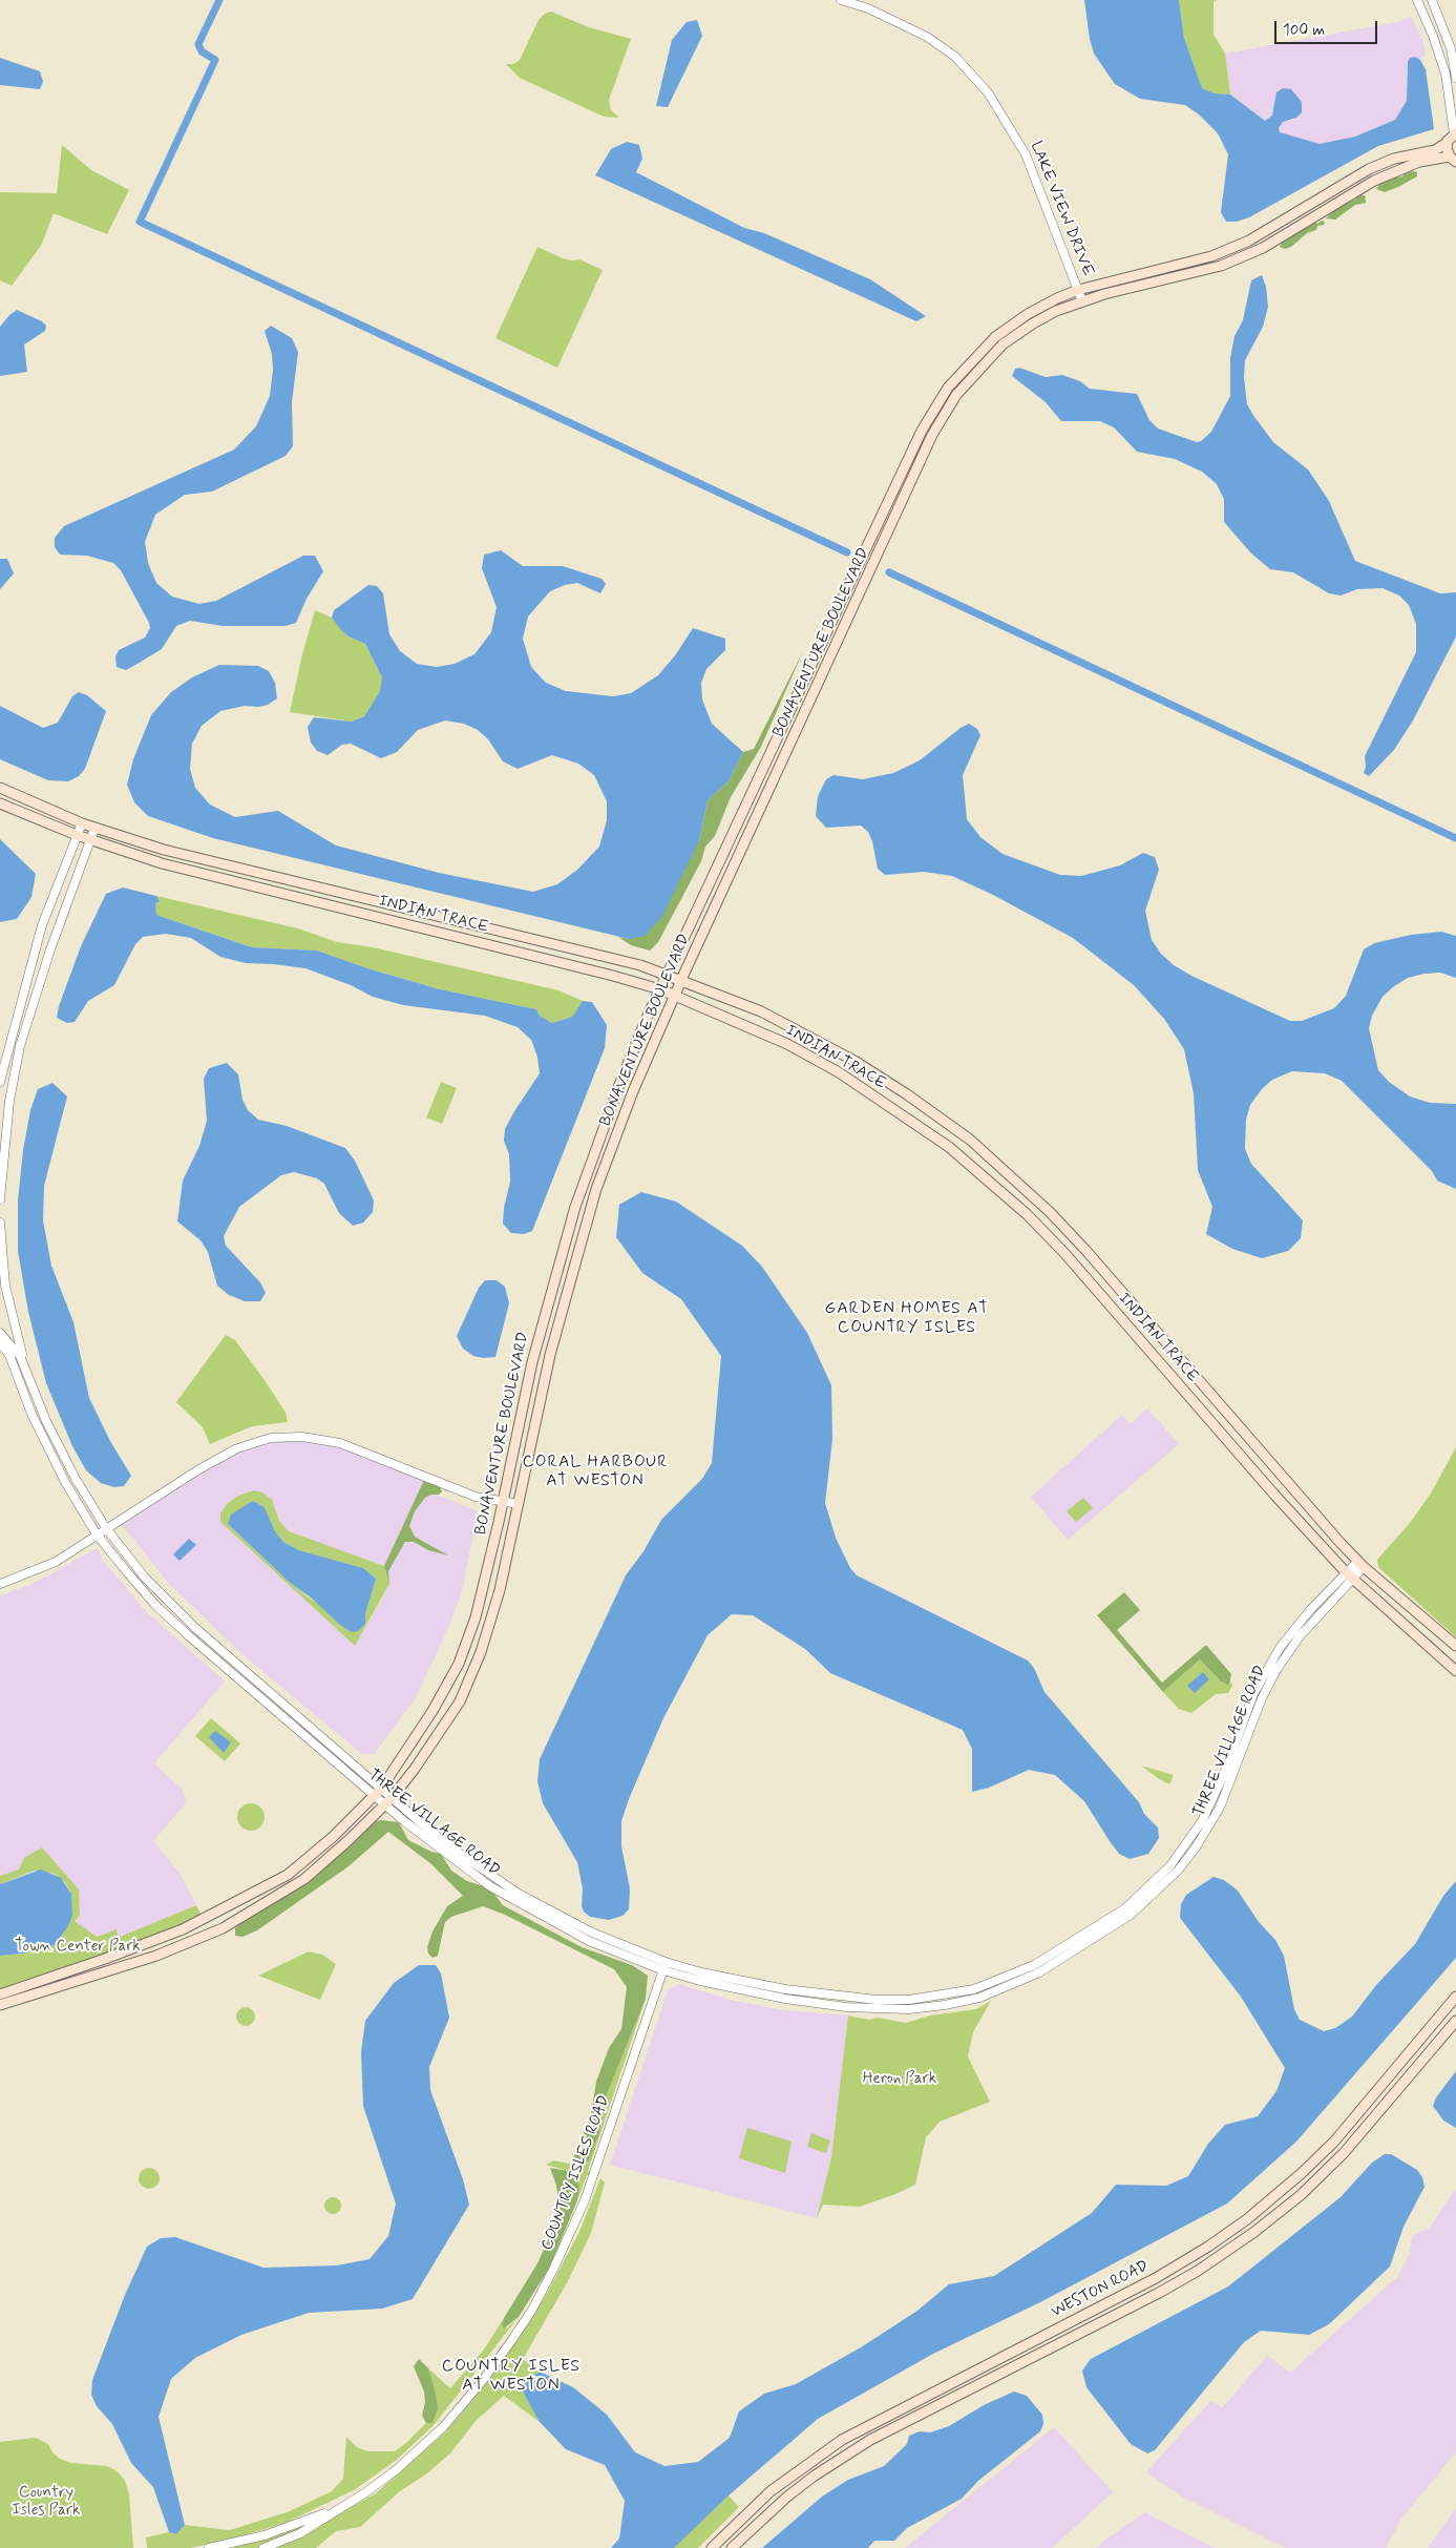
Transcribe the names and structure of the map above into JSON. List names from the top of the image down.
{
  "streets": {
    "main road": ["BONAVENTURE BOULEVARD", "INDIAN TRACE", "WESTON ROAD"],
    "street": ["LAKE VIEW DRIVE", "THREE VILLAGE ROAD", "COUNTRY ISLES ROAD"]
  },
  "crossings": [
    ["LAKE VIEW DRIVE", "BONAVENTURE BOULEVARD"],
    ["BONAVENTURE BOULEVARD", "INDIAN TRACE"],
    ["BONAVENTURE BOULEVARD", "THREE VILLAGE ROAD"],
    ["INDIAN TRACE", "THREE VILLAGE ROAD"],
    ["THREE VILLAGE ROAD", "COUNTRY ISLES ROAD"]
  ],
  "districts": ["GARDEN HOMES AT COUNTRY ISLES", "CORAL HARBOUR AT WESTON", "COUNTRY ISLES AT WESTON"],
  "parks": ["Town Center Park", "Heron Park", "Country Isles Park"],
  "scale_bar": "100 m"
}
